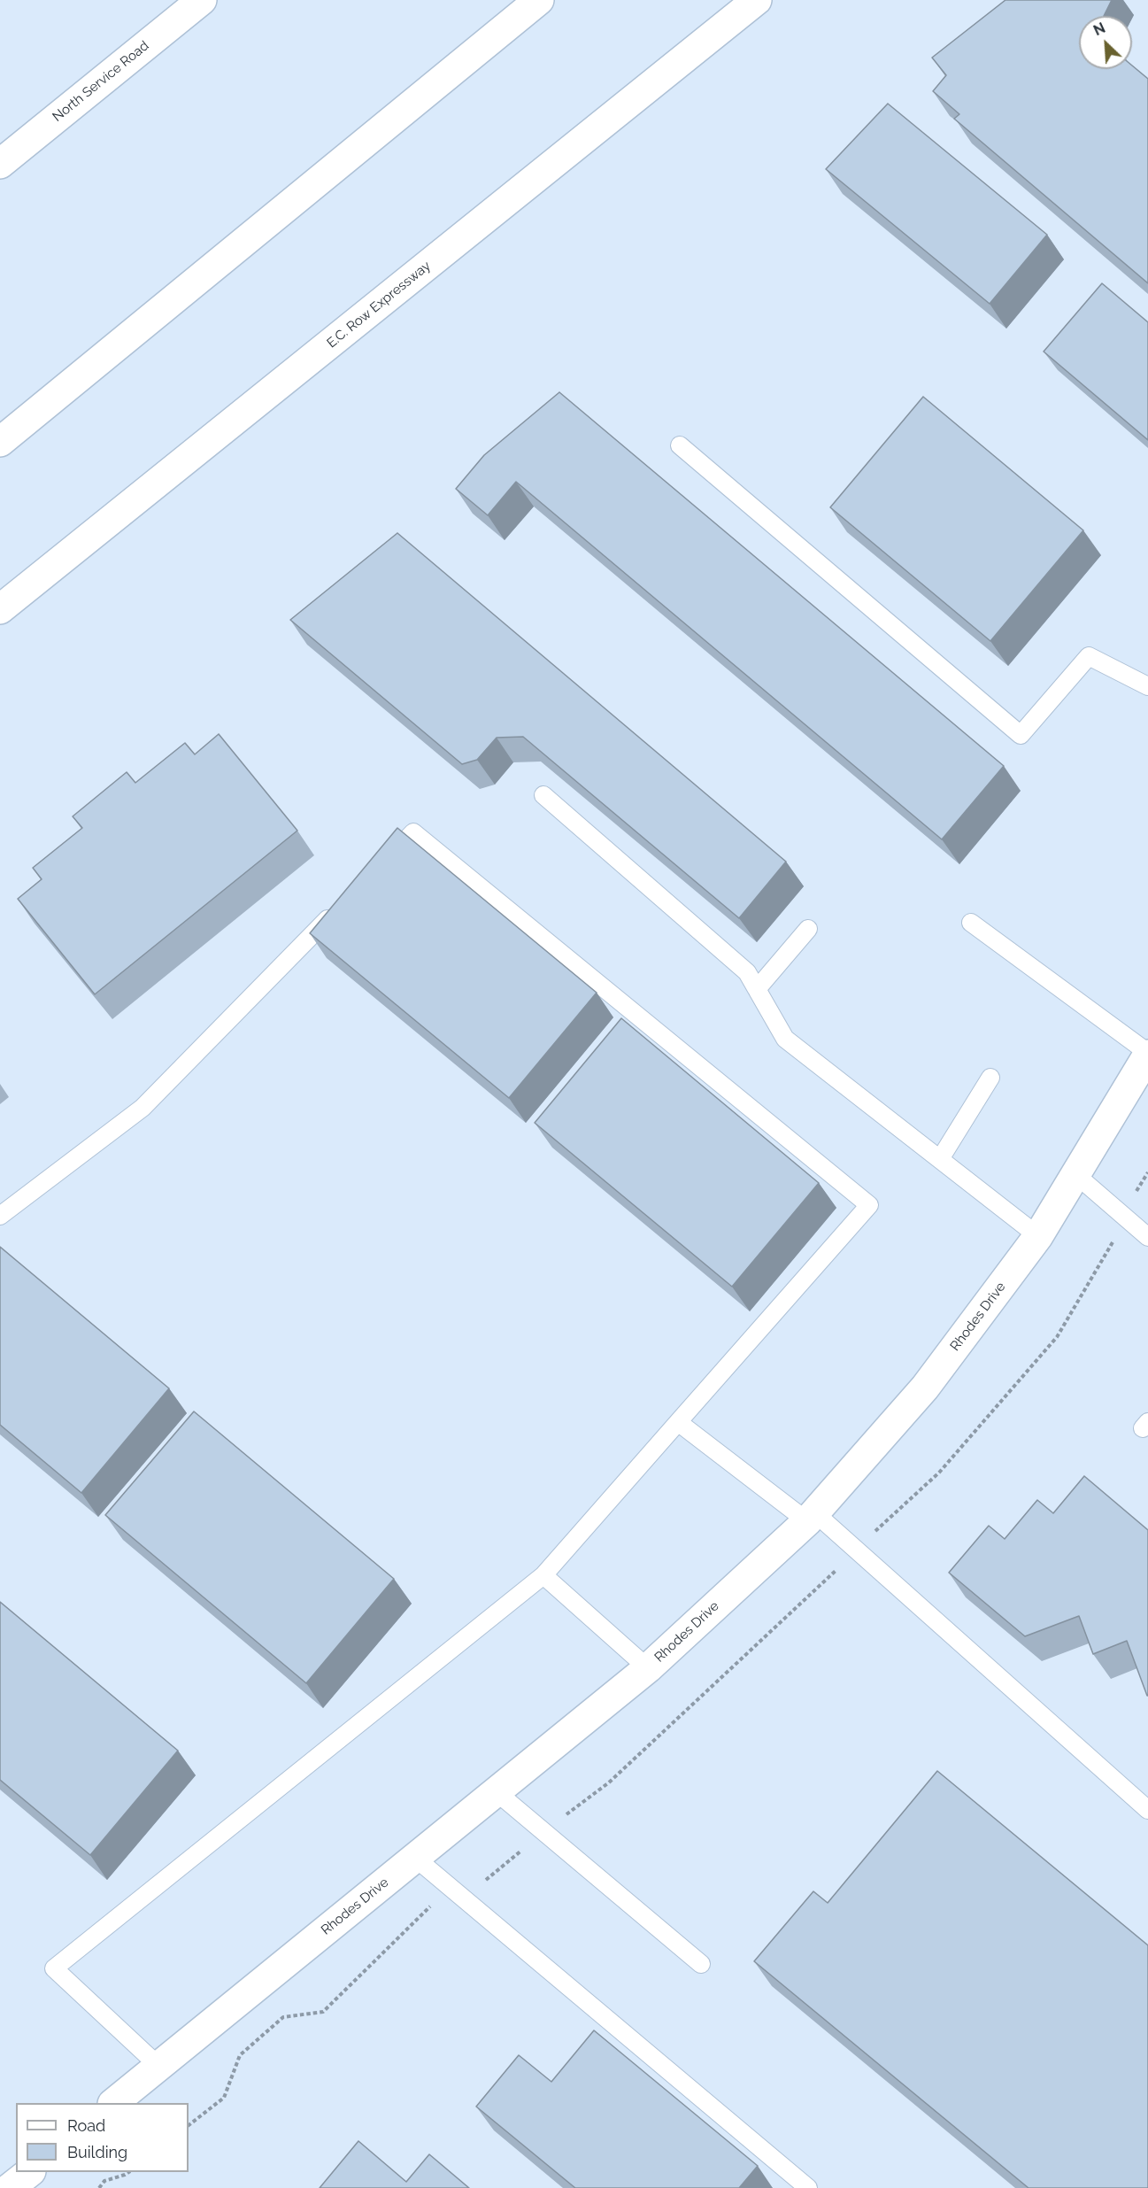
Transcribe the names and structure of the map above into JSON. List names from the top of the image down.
{
  "streets": {
    "main road": ["North Service Road", "E.C. Row Expressway", "Rhodes Drive"]
  },
  "legend": ["Road", "Building"],
  "north": "top left"
}
